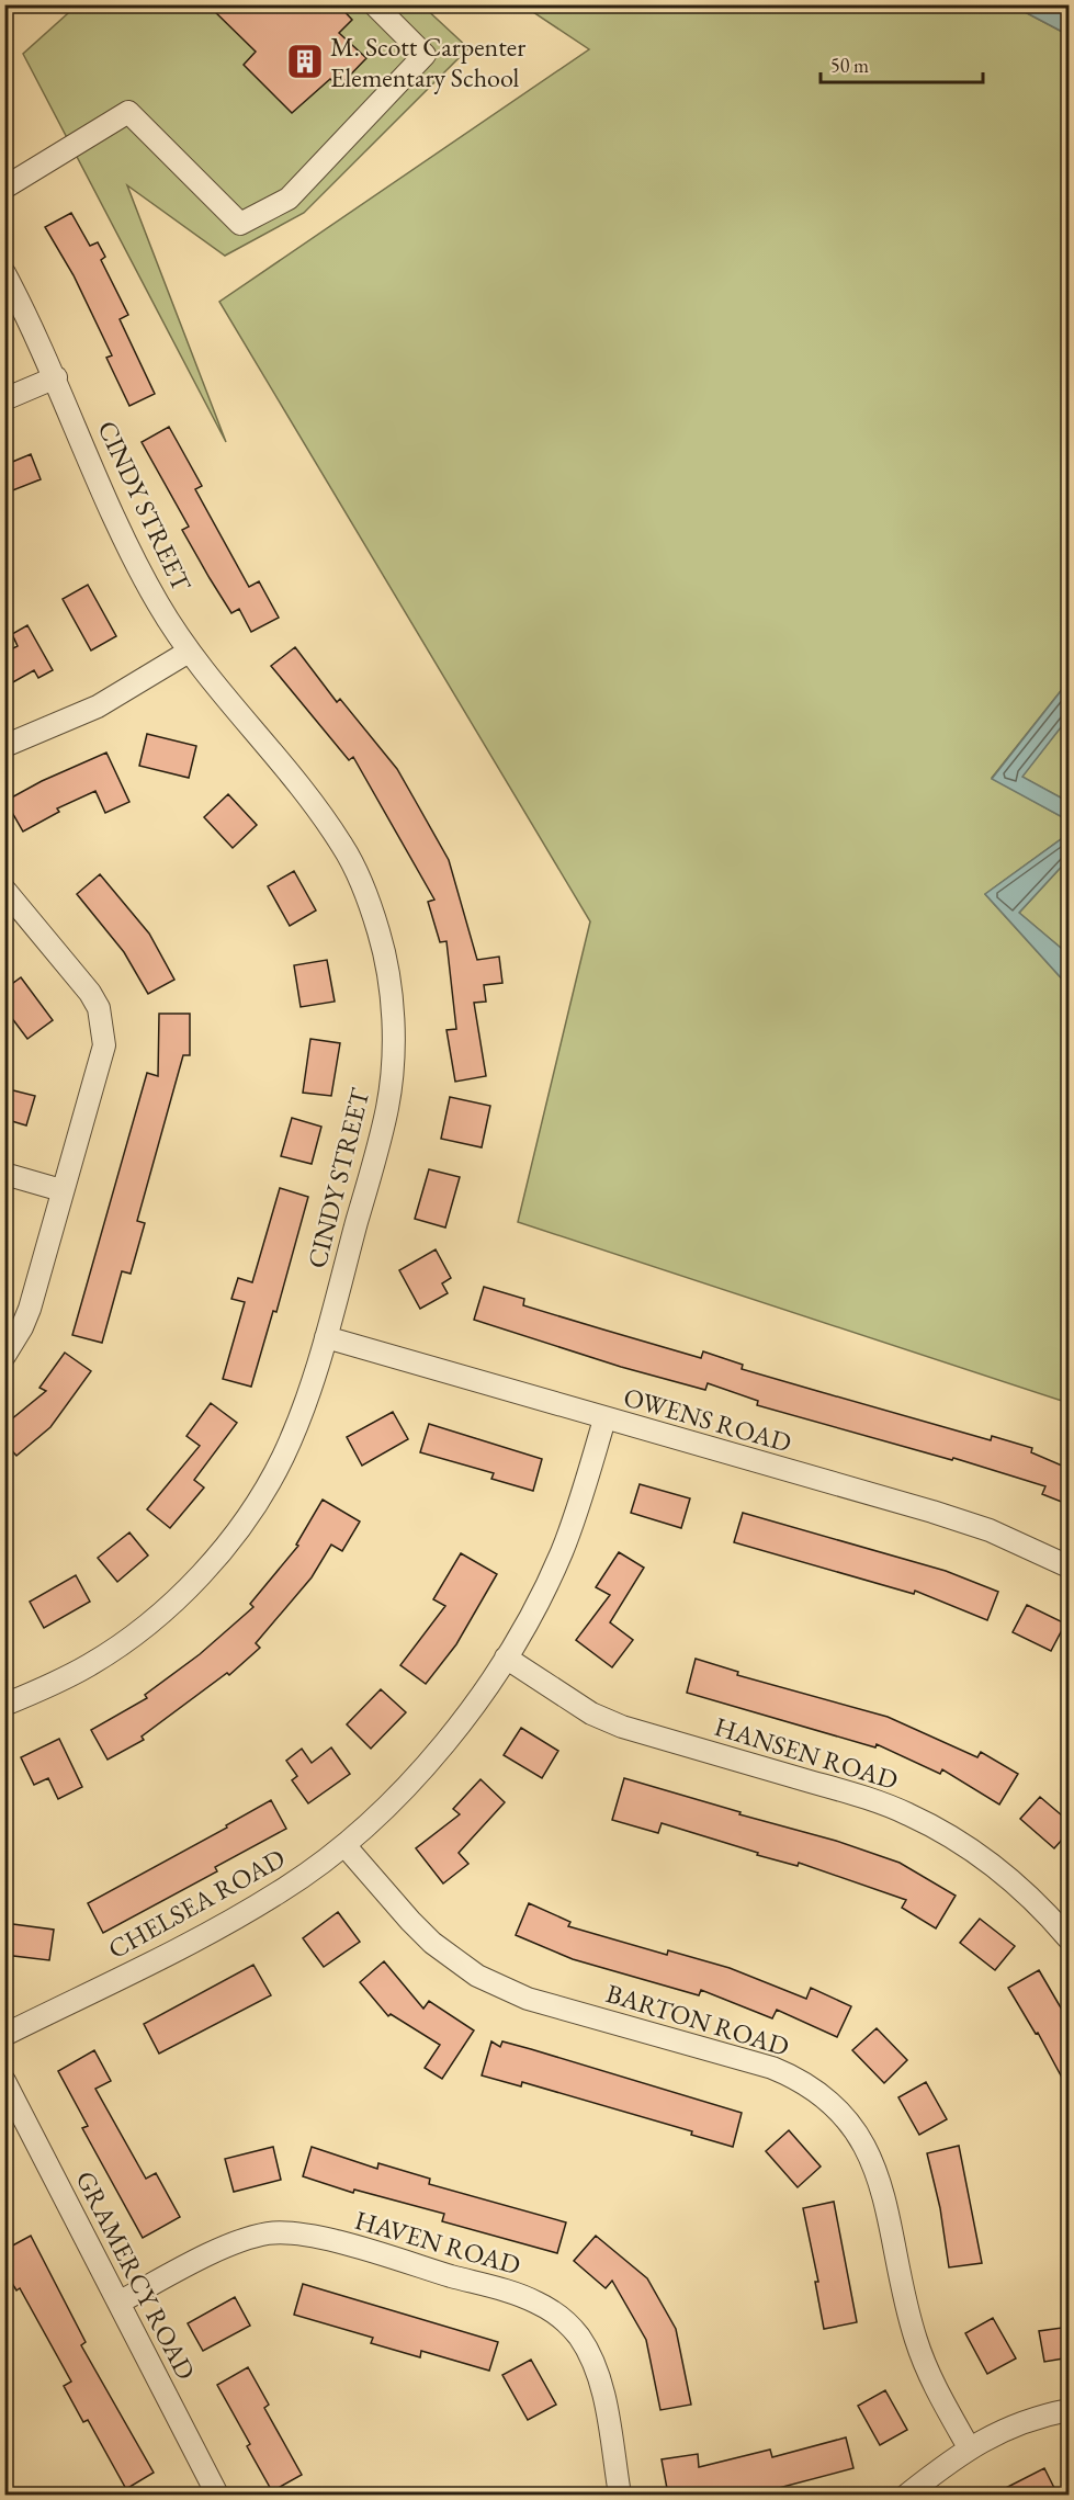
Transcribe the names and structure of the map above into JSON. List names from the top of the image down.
{
  "streets": {
    "street": [
      "CINDY STREET",
      "OWENS ROAD",
      "HANSEN ROAD",
      "CHELSEA ROAD",
      "BARTON ROAD",
      "HAVEN ROAD",
      "GRAMERCY ROAD"
    ]
  },
  "crossings": [
    ["CINDY STREET", "OWENS ROAD"],
    ["OWENS ROAD", "CHELSEA ROAD"],
    ["HANSEN ROAD", "CHELSEA ROAD"],
    ["CHELSEA ROAD", "BARTON ROAD"],
    ["HAVEN ROAD", "GRAMERCY ROAD"]
  ],
  "places": {
    "building": ["M. Scott Carpenter Elementary School"]
  },
  "scale_bar": "50 m"
}
